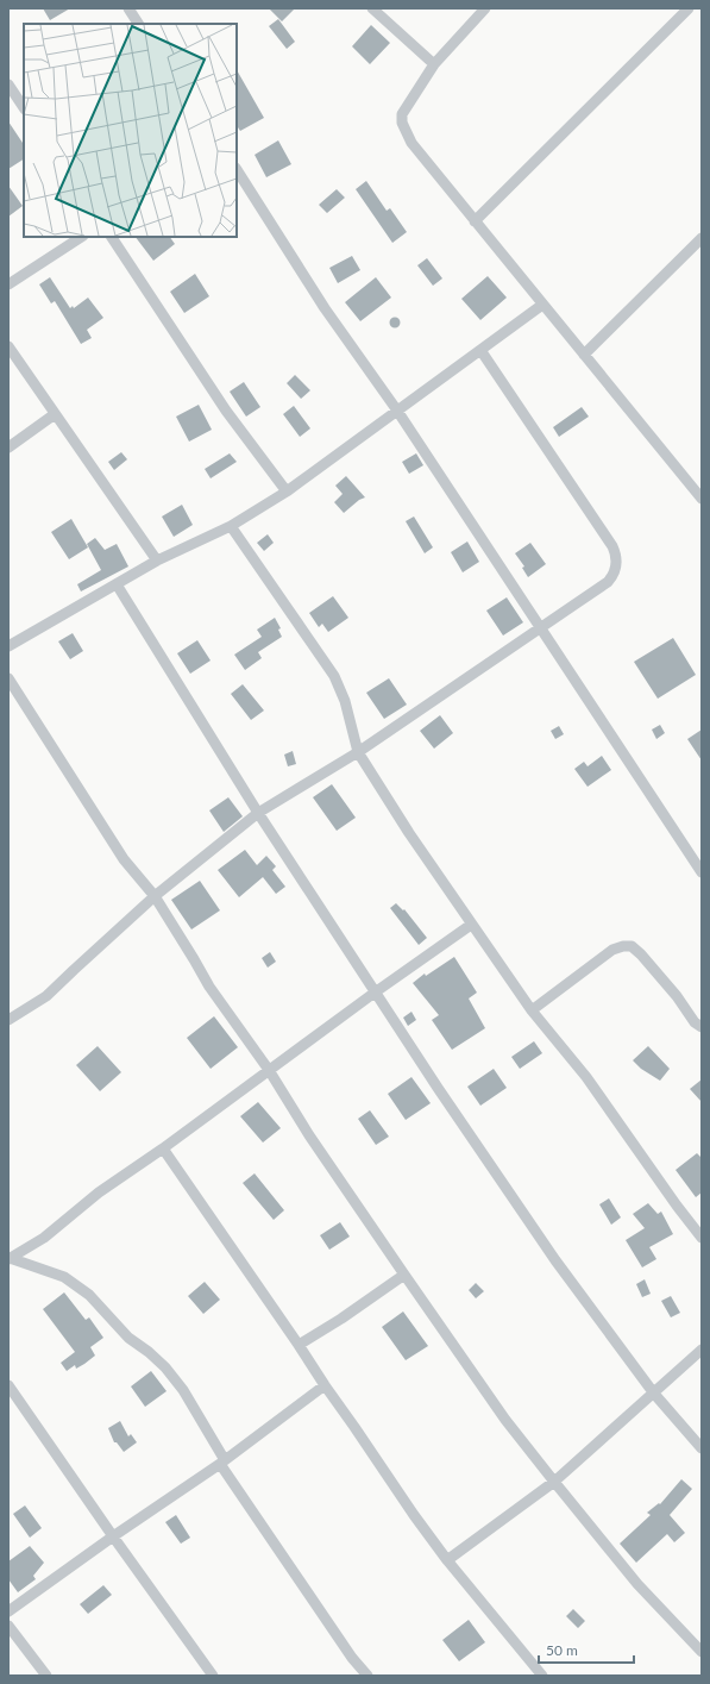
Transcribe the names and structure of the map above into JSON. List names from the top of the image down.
{
  "scale_bar": "50 m"
}
